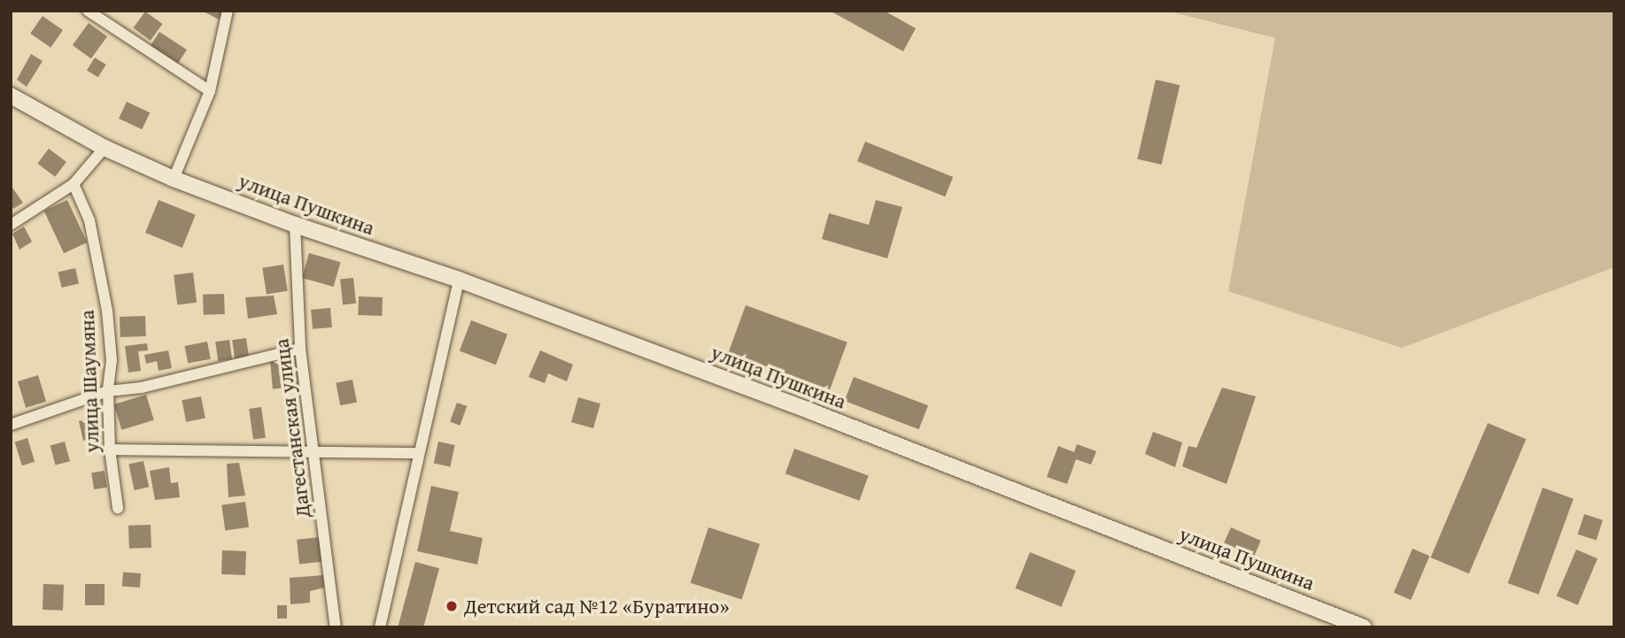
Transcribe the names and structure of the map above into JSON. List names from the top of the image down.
{
  "streets": {
    "street": ["улица Пушкина", "улица Шаумяна", "Дагестанская улица"]
  },
  "crossings": [
    ["улица Пушкина", "Дагестанская улица"]
  ],
  "places": ["Детский сад №12 «Буратино»"]
}
